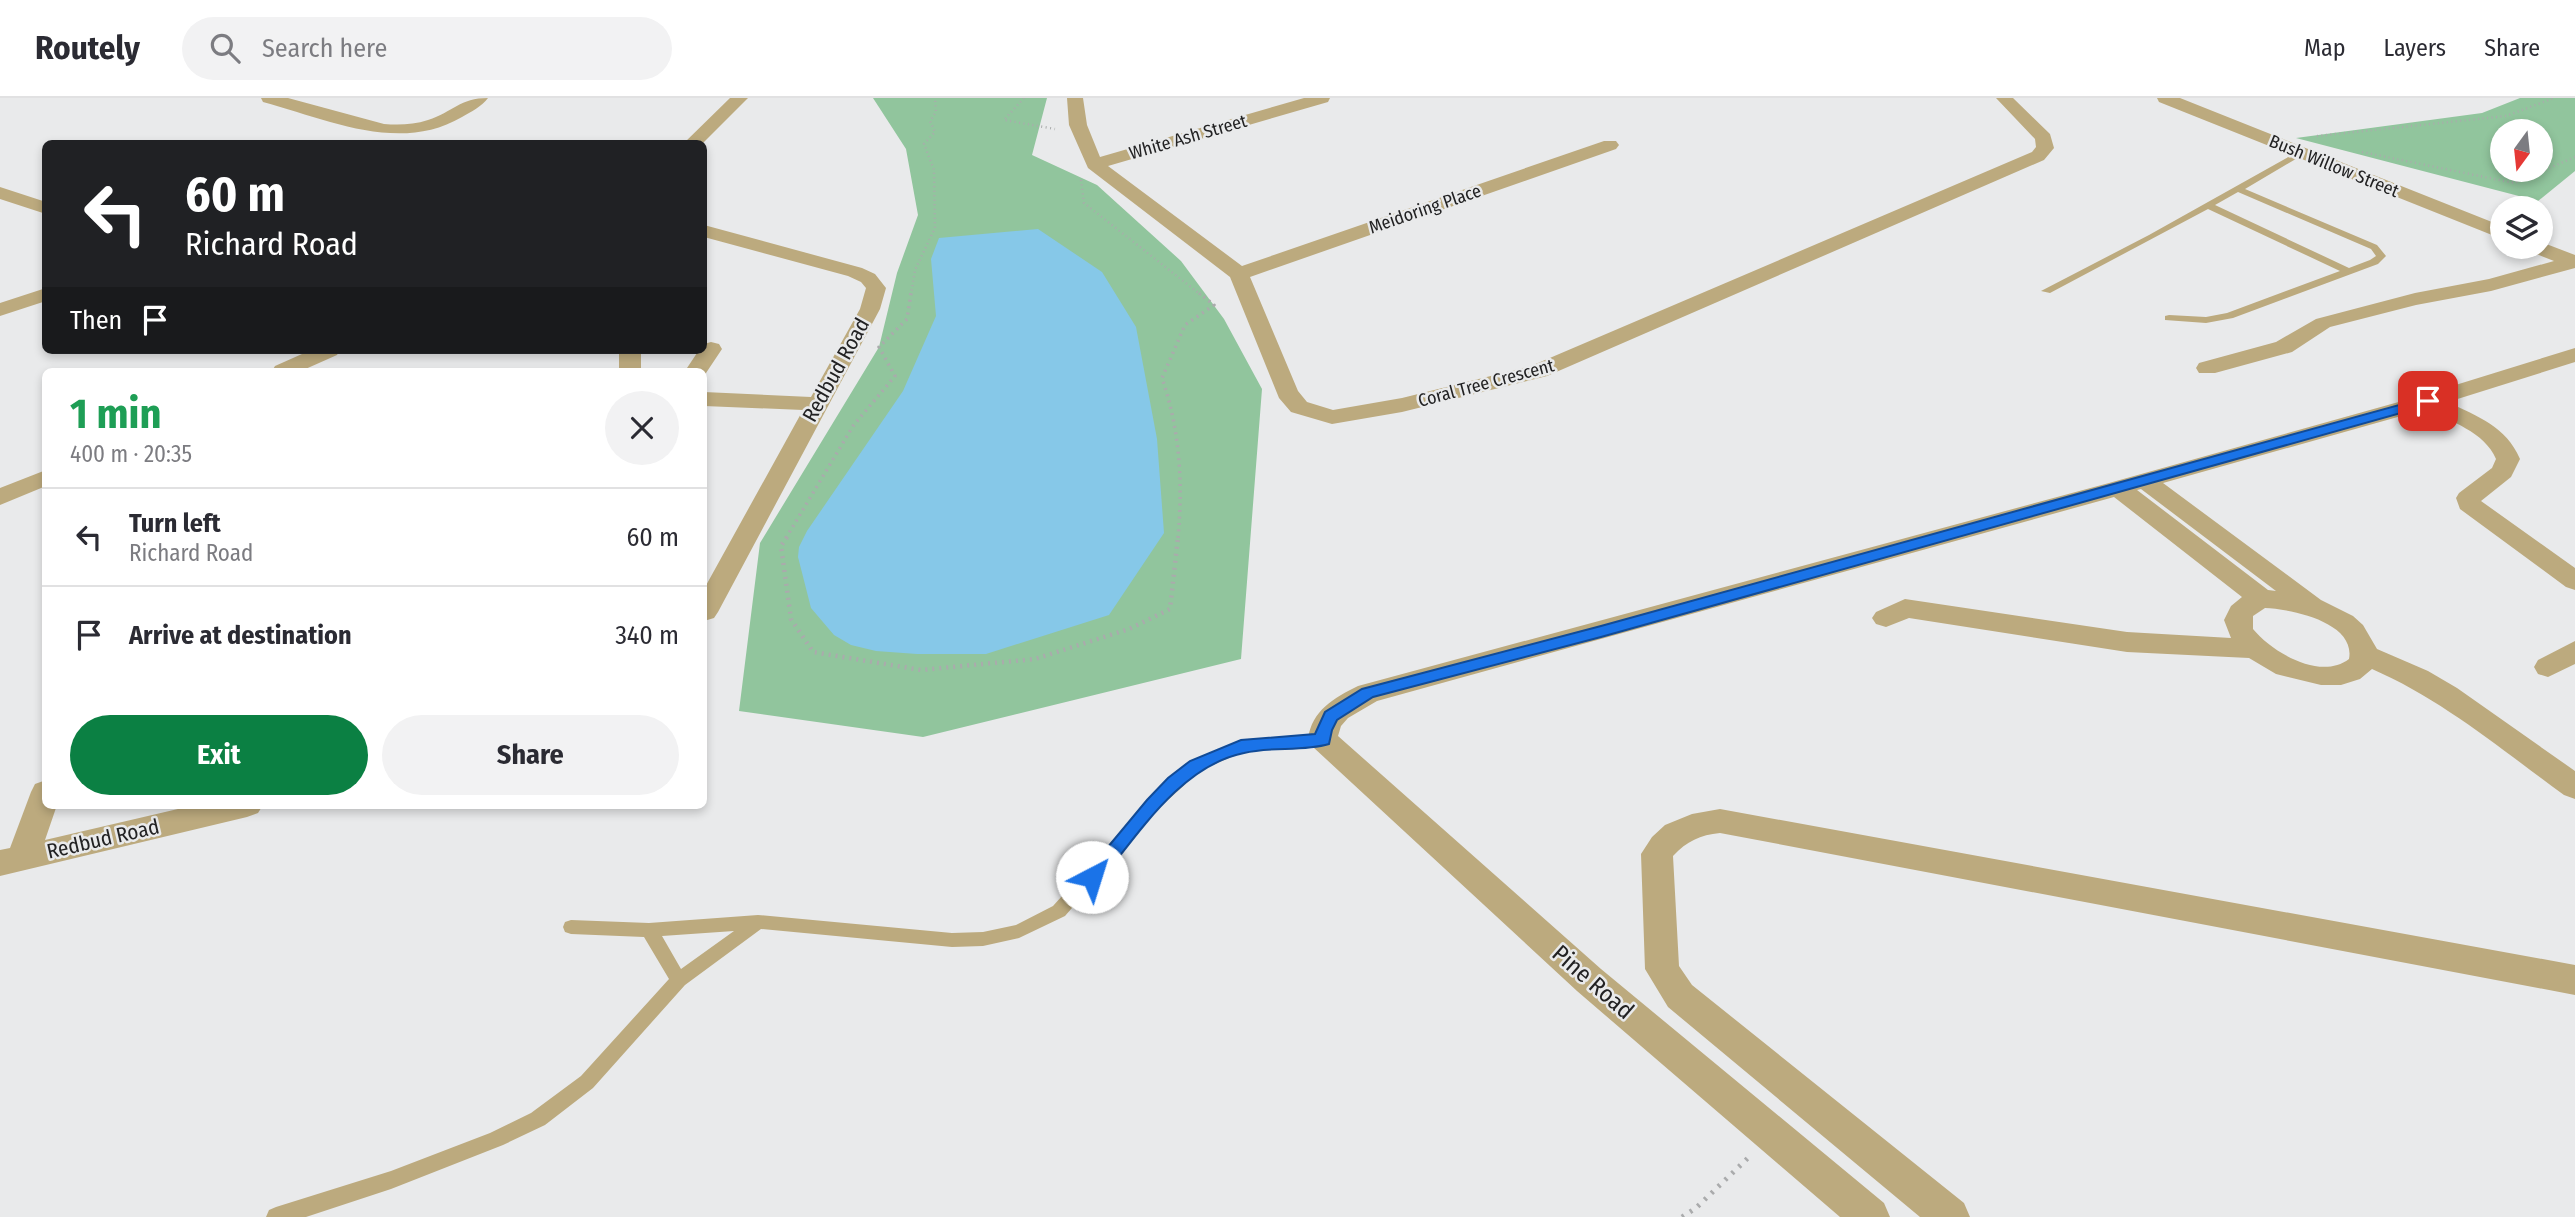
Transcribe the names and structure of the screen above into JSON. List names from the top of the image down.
{
  "streets": {
    "street": [
      "White Ash Street",
      "Bush Willow Street",
      "Meidoring Place",
      "Redbud Road",
      "Coral Tree Crescent",
      "Pine Road"
    ]
  },
  "crossings": [
    ["Meidoring Place", "Coral Tree Crescent"]
  ],
  "north": "bottom",
  "page": {
    "header": "Routely",
    "search": "Search here",
    "nav": ["Map", "Layers", "Share"],
    "turn": ["60 m", "Richard Road"],
    "then": "Then",
    "heading": ["1 min", "400 m · 20:35"],
    "list": [
      {
        "name": "Turn left",
        "note": "Richard Road",
        "value": "60 m"
      },
      {
        "name": "Arrive at destination",
        "value": "340 m"
      }
    ],
    "buttons": ["Exit", "Share"]
  }
}
